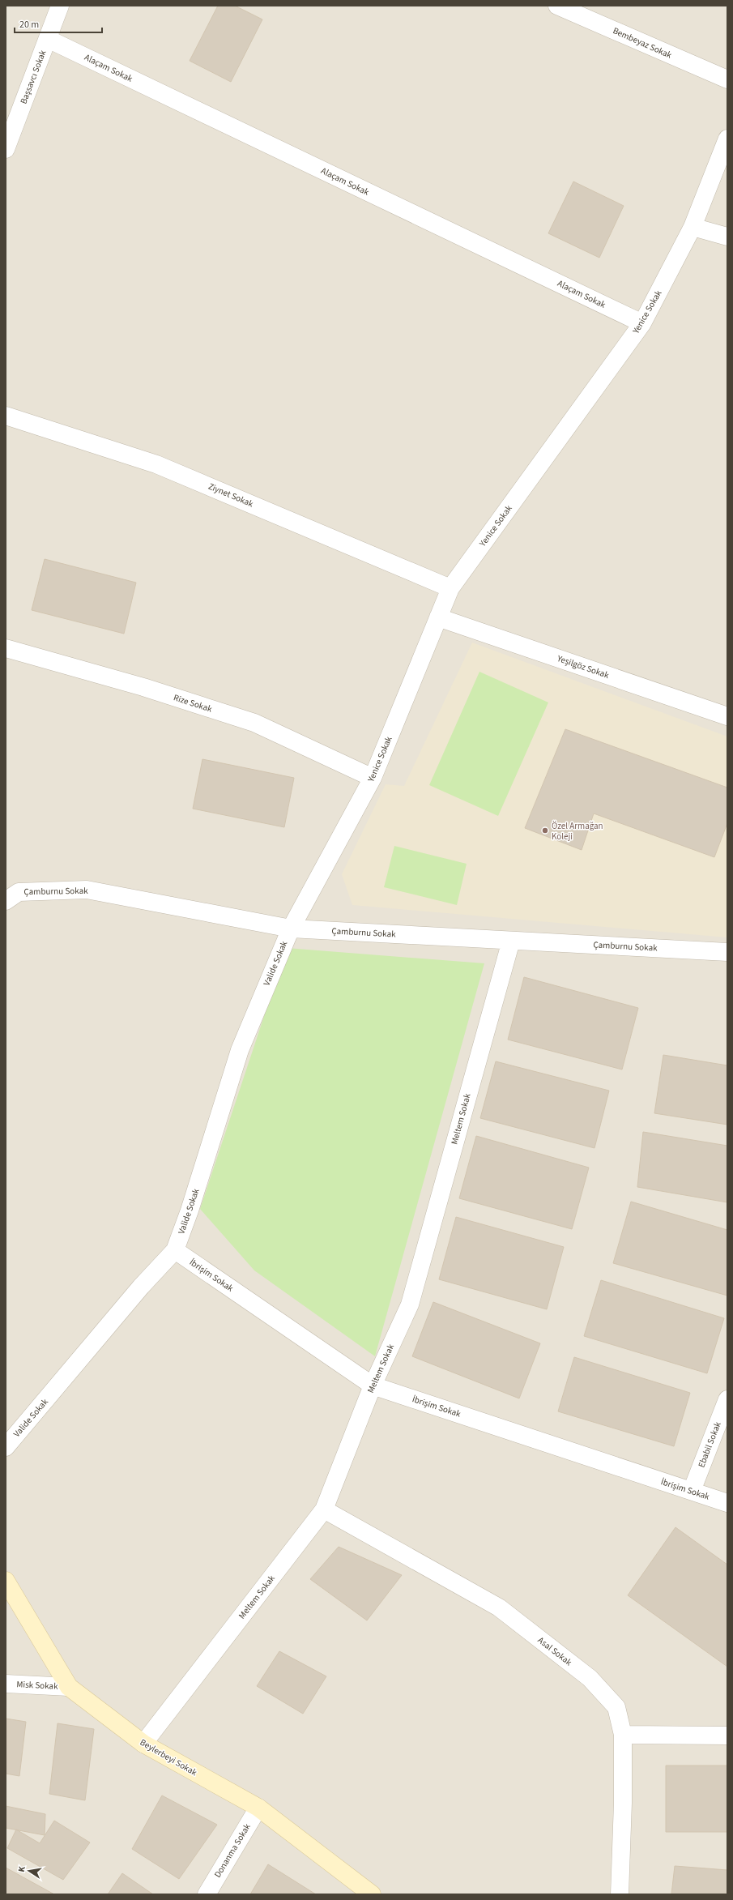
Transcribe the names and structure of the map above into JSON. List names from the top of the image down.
{
  "streets": {
    "street": [
      "Bembeyaz Sokak",
      "Alaçam Sokak",
      "Başsavcı Sokak",
      "Yenice Sokak",
      "Ziynet Sokak",
      "Yeşilgöz Sokak",
      "Rize Sokak",
      "Çamburnu Sokak",
      "Valide Sokak",
      "Meltem Sokak",
      "İbrişim Sokak",
      "Ebabil Sokak",
      "Asal Sokak",
      "Misk Sokak",
      "Beylerbeyi Sokak",
      "Donanma Sokak"
    ]
  },
  "crossings": [
    ["Alaçam Sokak", "Başsavcı Sokak"],
    ["Alaçam Sokak", "Yenice Sokak"],
    ["Yenice Sokak", "Ziynet Sokak"],
    ["Yenice Sokak", "Yeşilgöz Sokak"],
    ["Yenice Sokak", "Rize Sokak"],
    ["Yenice Sokak", "Çamburnu Sokak"],
    ["Yenice Sokak", "Valide Sokak"],
    ["Çamburnu Sokak", "Valide Sokak"],
    ["Çamburnu Sokak", "Meltem Sokak"],
    ["Valide Sokak", "İbrişim Sokak"],
    ["Meltem Sokak", "İbrişim Sokak"],
    ["Meltem Sokak", "Asal Sokak"],
    ["Meltem Sokak", "Beylerbeyi Sokak"],
    ["İbrişim Sokak", "Ebabil Sokak"],
    ["Misk Sokak", "Beylerbeyi Sokak"],
    ["Beylerbeyi Sokak", "Donanma Sokak"]
  ],
  "places": ["Özel Armağan Koleji"],
  "scale_bar": "20 m",
  "north": "left"
}
